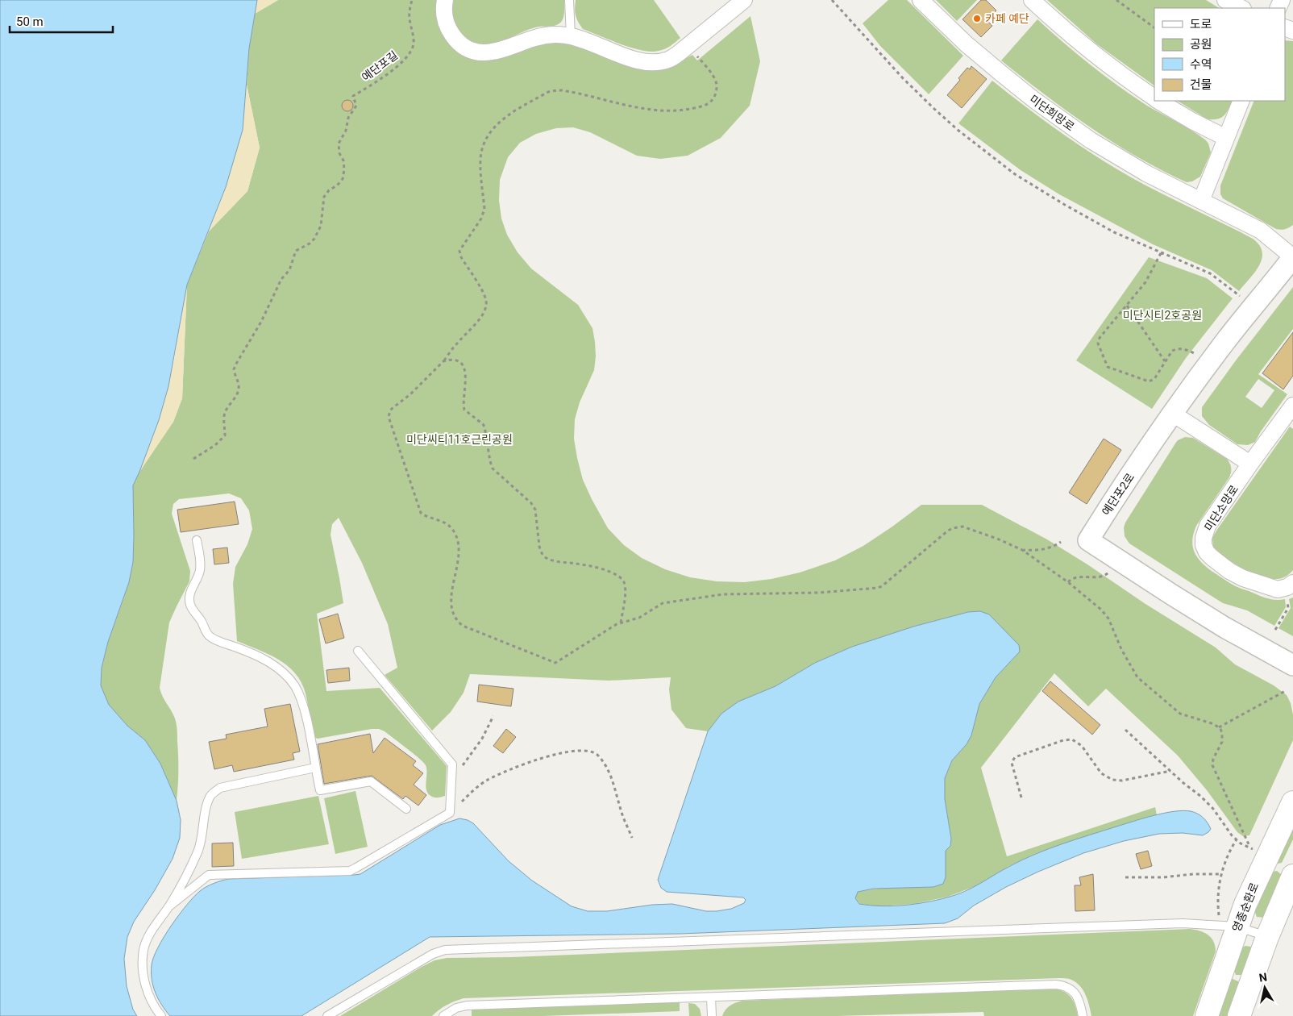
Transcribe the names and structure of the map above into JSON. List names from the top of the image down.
{
  "streets": {
    "main road": ["영종순환로"],
    "street": ["미단희망로", "예단포2로", "미단소망로"],
    "path": ["예단포길"]
  },
  "crossings": [
    ["미단희망로", "예단포2로"]
  ],
  "parks": ["미단시티2호공원", "미단씨티11호근린공원"],
  "places": ["카페 예단"],
  "legend": [
    "도로",
    "공원",
    "수역",
    "건물"
  ],
  "scale_bar": "50 m",
  "north": "top"
}
